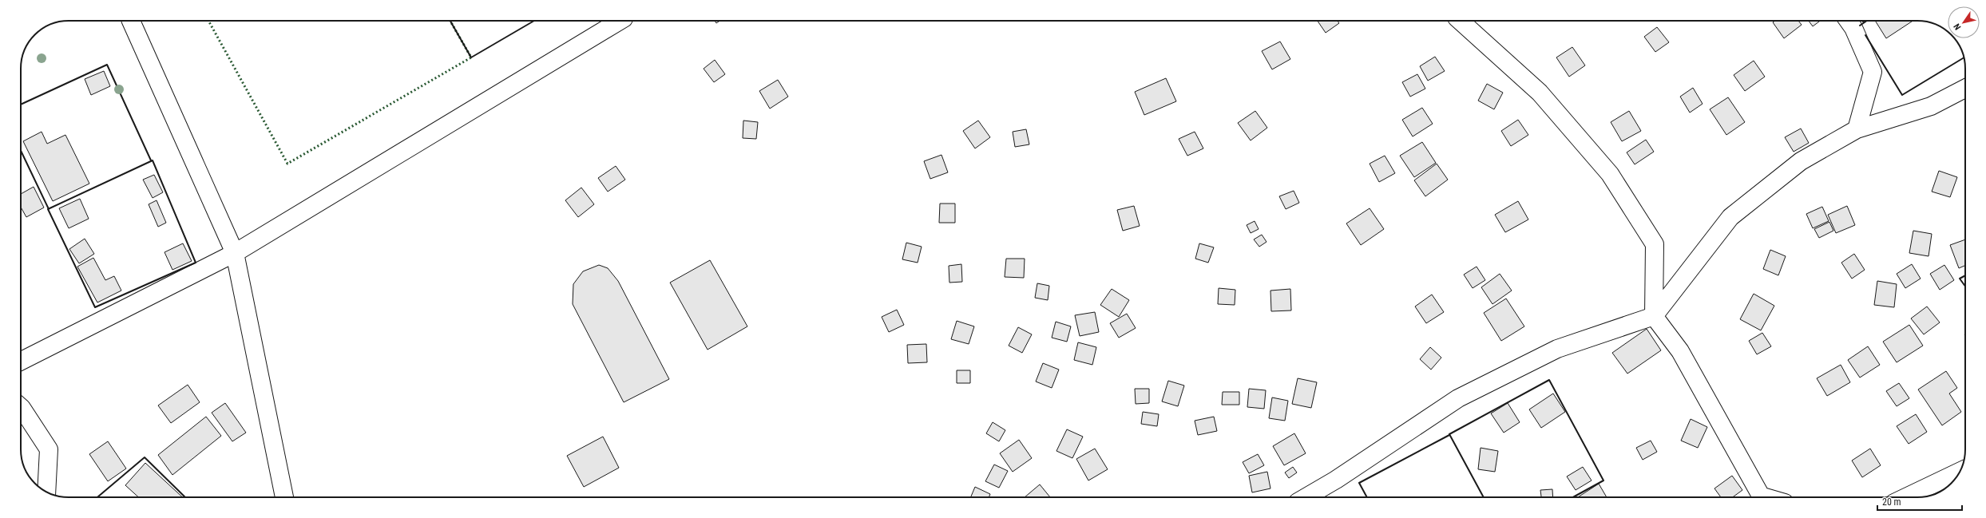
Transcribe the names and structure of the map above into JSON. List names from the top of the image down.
{
  "scale_bar": "20 m",
  "north": "bottom left"
}
